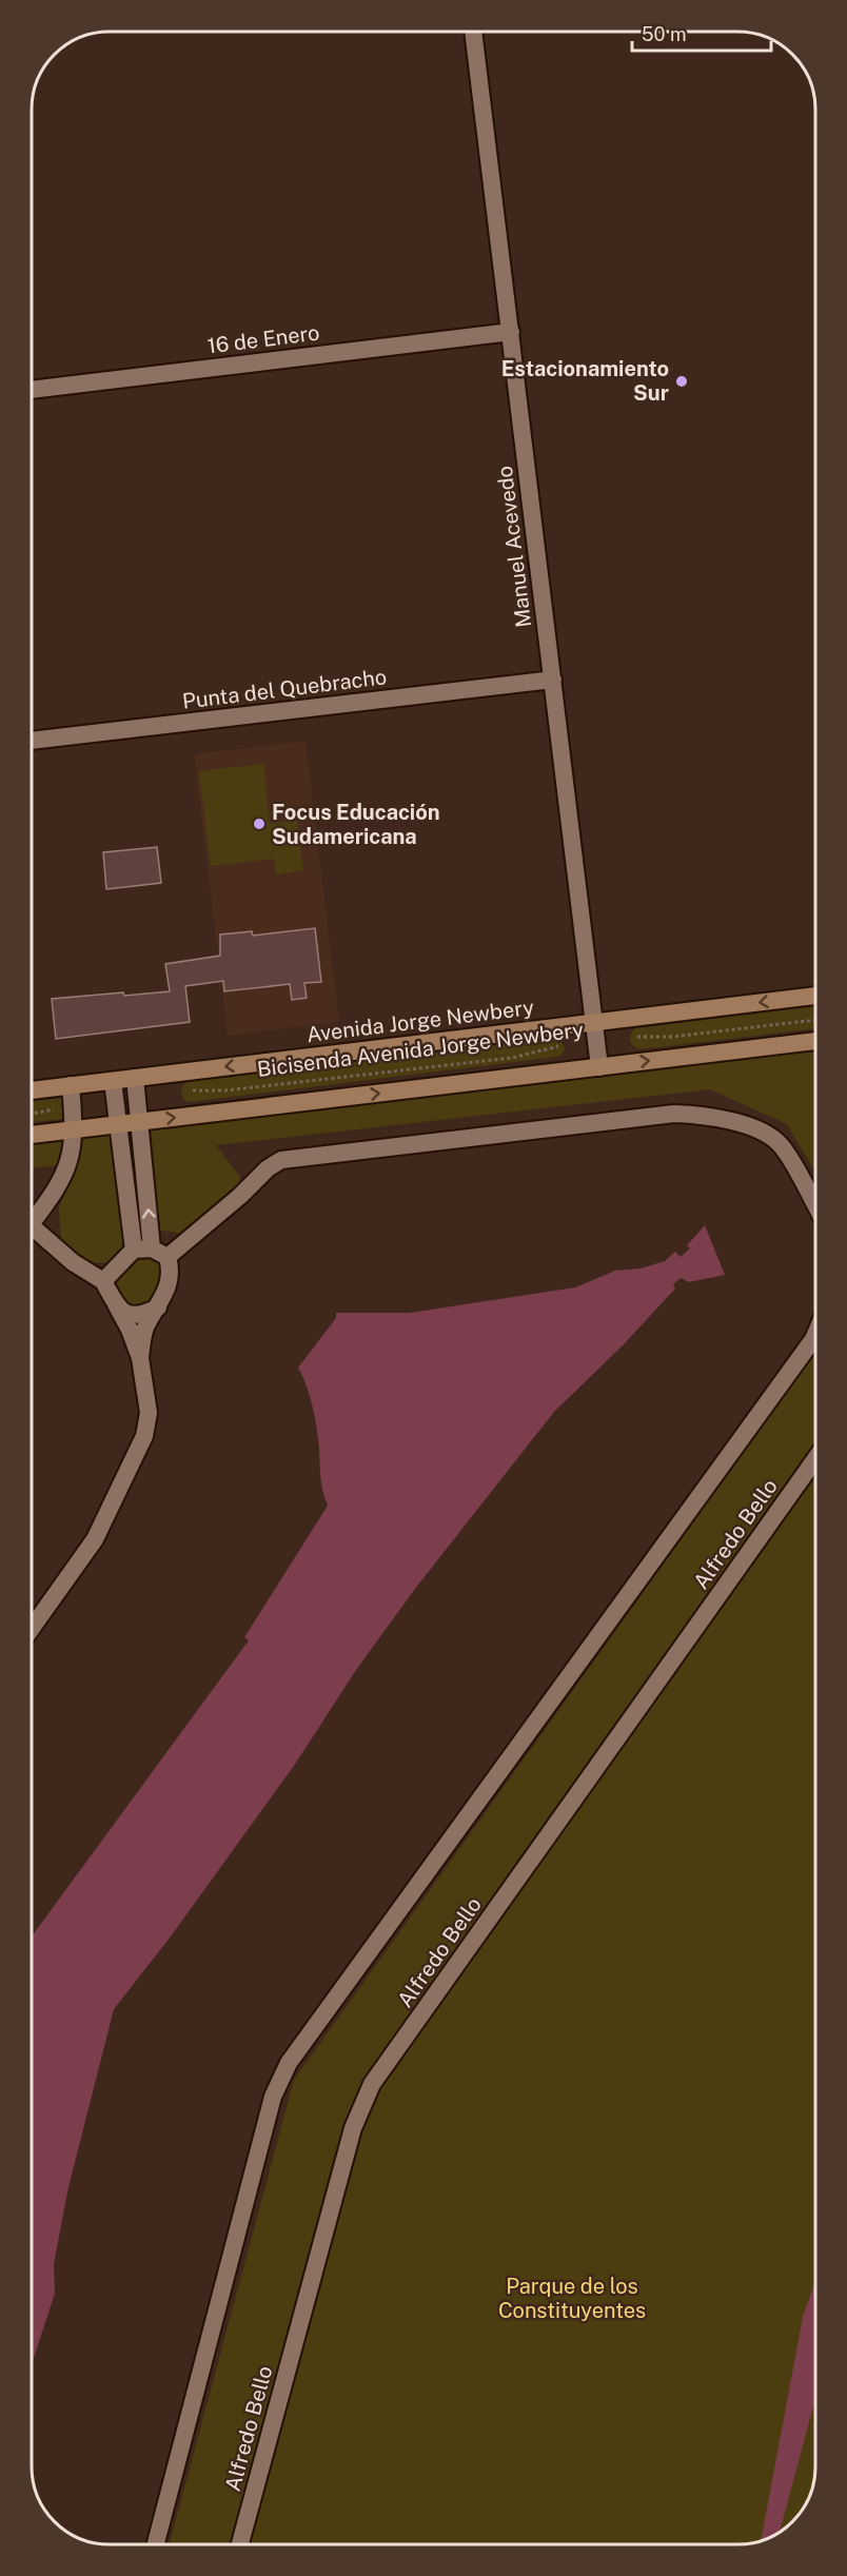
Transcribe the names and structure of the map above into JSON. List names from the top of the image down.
{
  "streets": {
    "main road": ["Avenida Jorge Newbery"],
    "street": [
      "16 de Enero",
      "Manuel Acevedo",
      "Punta del Quebracho",
      "Alfredo Bello"
    ],
    "path": ["Bicisenda Avenida Jorge Newbery"]
  },
  "crossings": [
    ["16 de Enero", "Manuel Acevedo"],
    ["Manuel Acevedo", "Punta del Quebracho"],
    ["Manuel Acevedo", "Avenida Jorge Newbery"]
  ],
  "parks": ["Parque de los Constituyentes"],
  "places": ["Estacionamiento Sur", "Focus Educación Sudamericana"],
  "scale_bar": "50 m"
}
